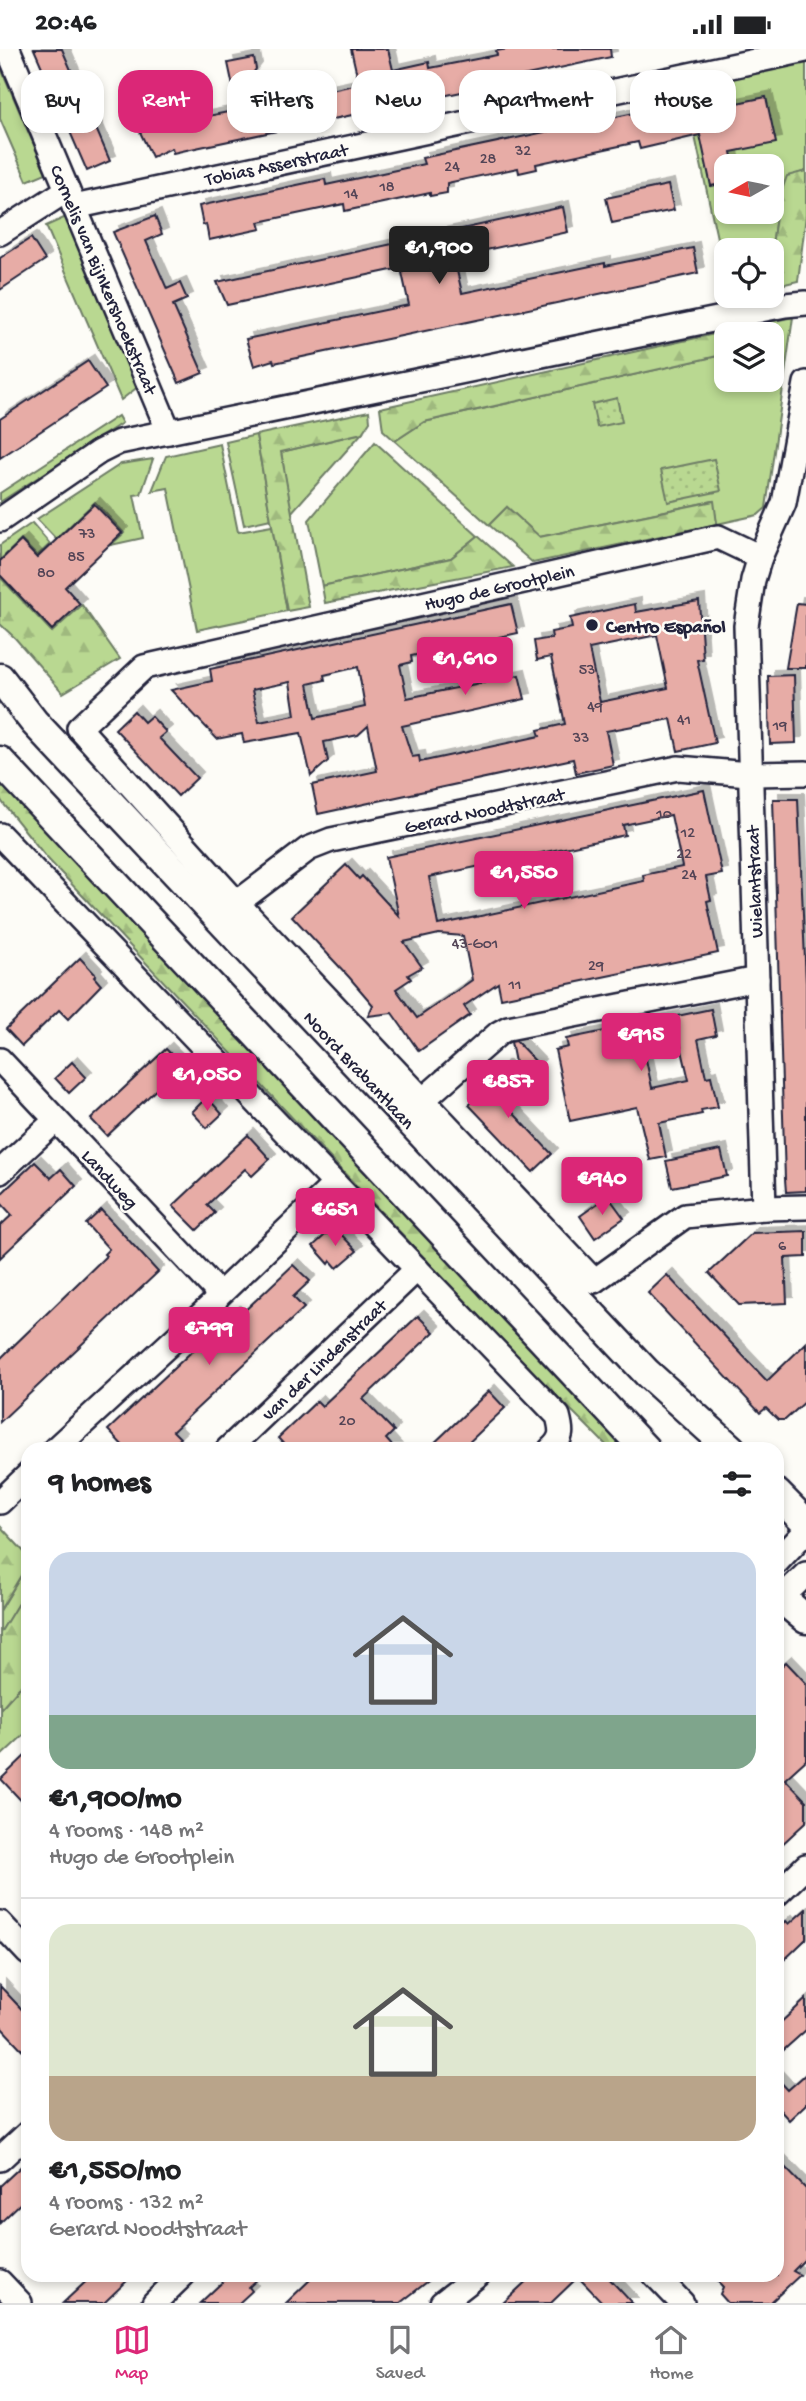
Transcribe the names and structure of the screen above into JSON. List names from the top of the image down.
{
  "streets": {
    "main road": ["Noord Brabantlaan"],
    "street": [
      "Tobias Asserstraat",
      "Cornelis van Bijnkershoekstraat",
      "Hugo de Grootplein",
      "Gerard Noodtstraat",
      "Wielantstraat",
      "Landweg",
      "van der Lindenstraat"
    ]
  },
  "crossings": [
    ["Tobias Asserstraat", "Cornelis van Bijnkershoekstraat"],
    ["Hugo de Grootplein", "Wielantstraat"],
    ["Hugo de Grootplein", "Noord Brabantlaan"],
    ["Gerard Noodtstraat", "Wielantstraat"],
    ["Gerard Noodtstraat", "Noord Brabantlaan"],
    ["Wielantstraat", "Noord Brabantlaan"]
  ],
  "places": ["Centro Español"],
  "house_numbers": [
    "32",
    "28",
    "24",
    "18",
    "14",
    "73",
    "85",
    "80",
    "53",
    "49",
    "41",
    "19",
    "33",
    "10",
    "12",
    "22",
    "24",
    "43-G01",
    "29",
    "11",
    "6",
    "20"
  ],
  "north": "left",
  "page": {
    "status": "20:46",
    "chip": [
      "Buy",
      "Rent",
      "Filters",
      "New",
      "Apartment",
      "House"
    ],
    "price": [
      "€1,900",
      "€1,610",
      "€1,550",
      "€915",
      "€1,050",
      "€857",
      "€940",
      "€651",
      "€799"
    ],
    "heading": "9 homes",
    "list": [
      {
        "name": "€1,900/mo",
        "note": "4 rooms · 148 m² · Hugo de Grootplein"
      },
      {
        "name": "€1,550/mo",
        "note": "4 rooms · 132 m² · Gerard Noodtstraat"
      }
    ],
    "tabs": ["Map", "Saved", "Home"]
  }
}
